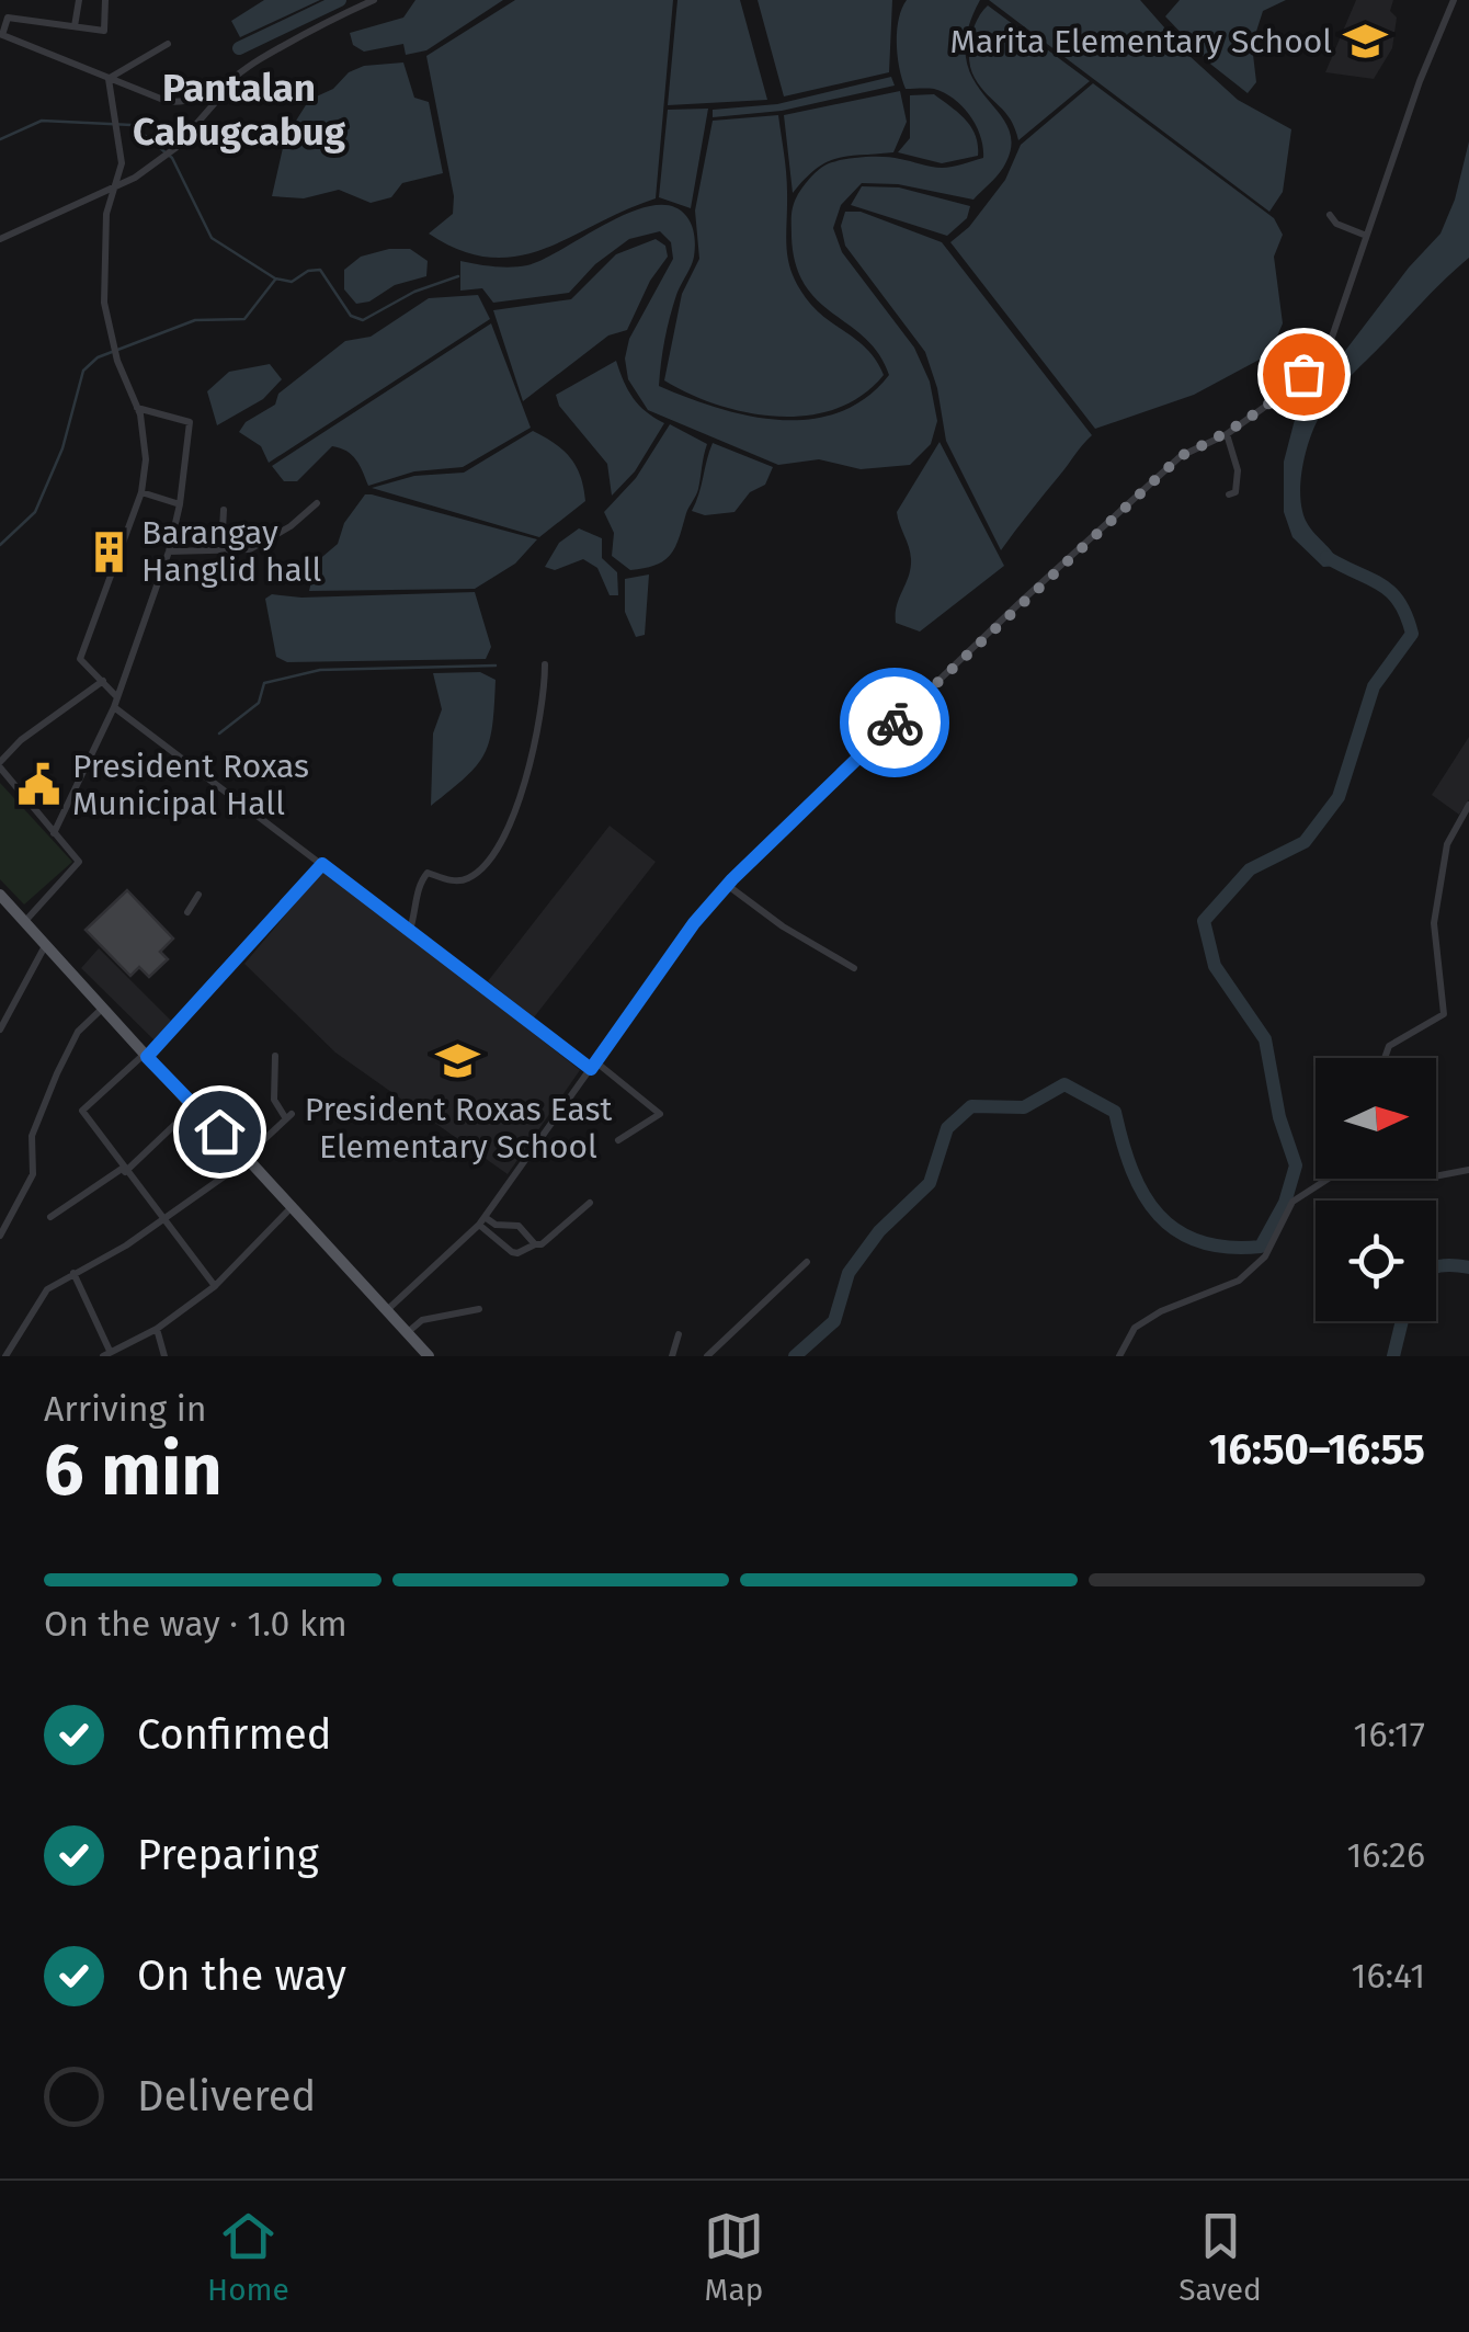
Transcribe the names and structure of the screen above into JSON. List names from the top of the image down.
{
  "districts": ["Pantalan Cabugcabug"],
  "places": {
    "school or university": ["Marita Elementary School", "President Roxas East Elementary School"],
    "building": ["Barangay Hanglid hall"],
    "public building": ["President Roxas Municipal Hall"]
  },
  "north": "right",
  "page": {
    "heading": ["6 min", "Arriving in", "16:50–16:55"],
    "bar": "On the way · 1.0 km",
    "list": [
      ["Confirmed", "16:17"],
      ["Preparing", "16:26"],
      ["On the way", "16:41"],
      "Delivered"
    ],
    "tabs": ["Home", "Map", "Saved"]
  }
}
